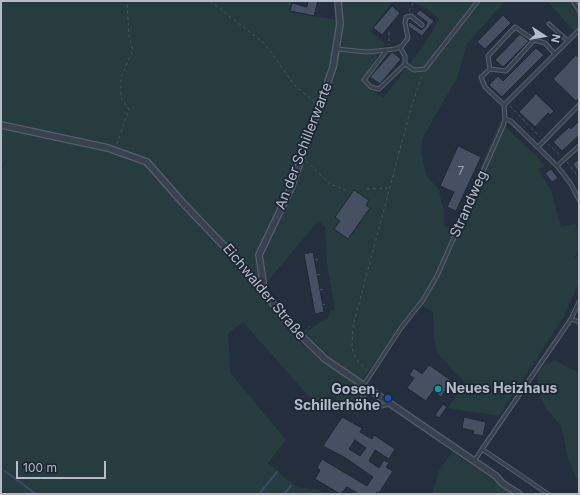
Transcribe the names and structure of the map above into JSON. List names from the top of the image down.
{
  "streets": {
    "street": ["An der Schillerwarte", "Eichwalder Straße"],
    "lane": ["Strandweg"]
  },
  "crossings": [
    ["An der Schillerwarte", "Eichwalder Straße"],
    ["Strandweg", "Eichwalder Straße"]
  ],
  "places": ["Neues Heizhaus", "Gosen, Schillerhöhe"],
  "house_numbers": ["7"],
  "scale_bar": "100 m",
  "north": "right"
}
